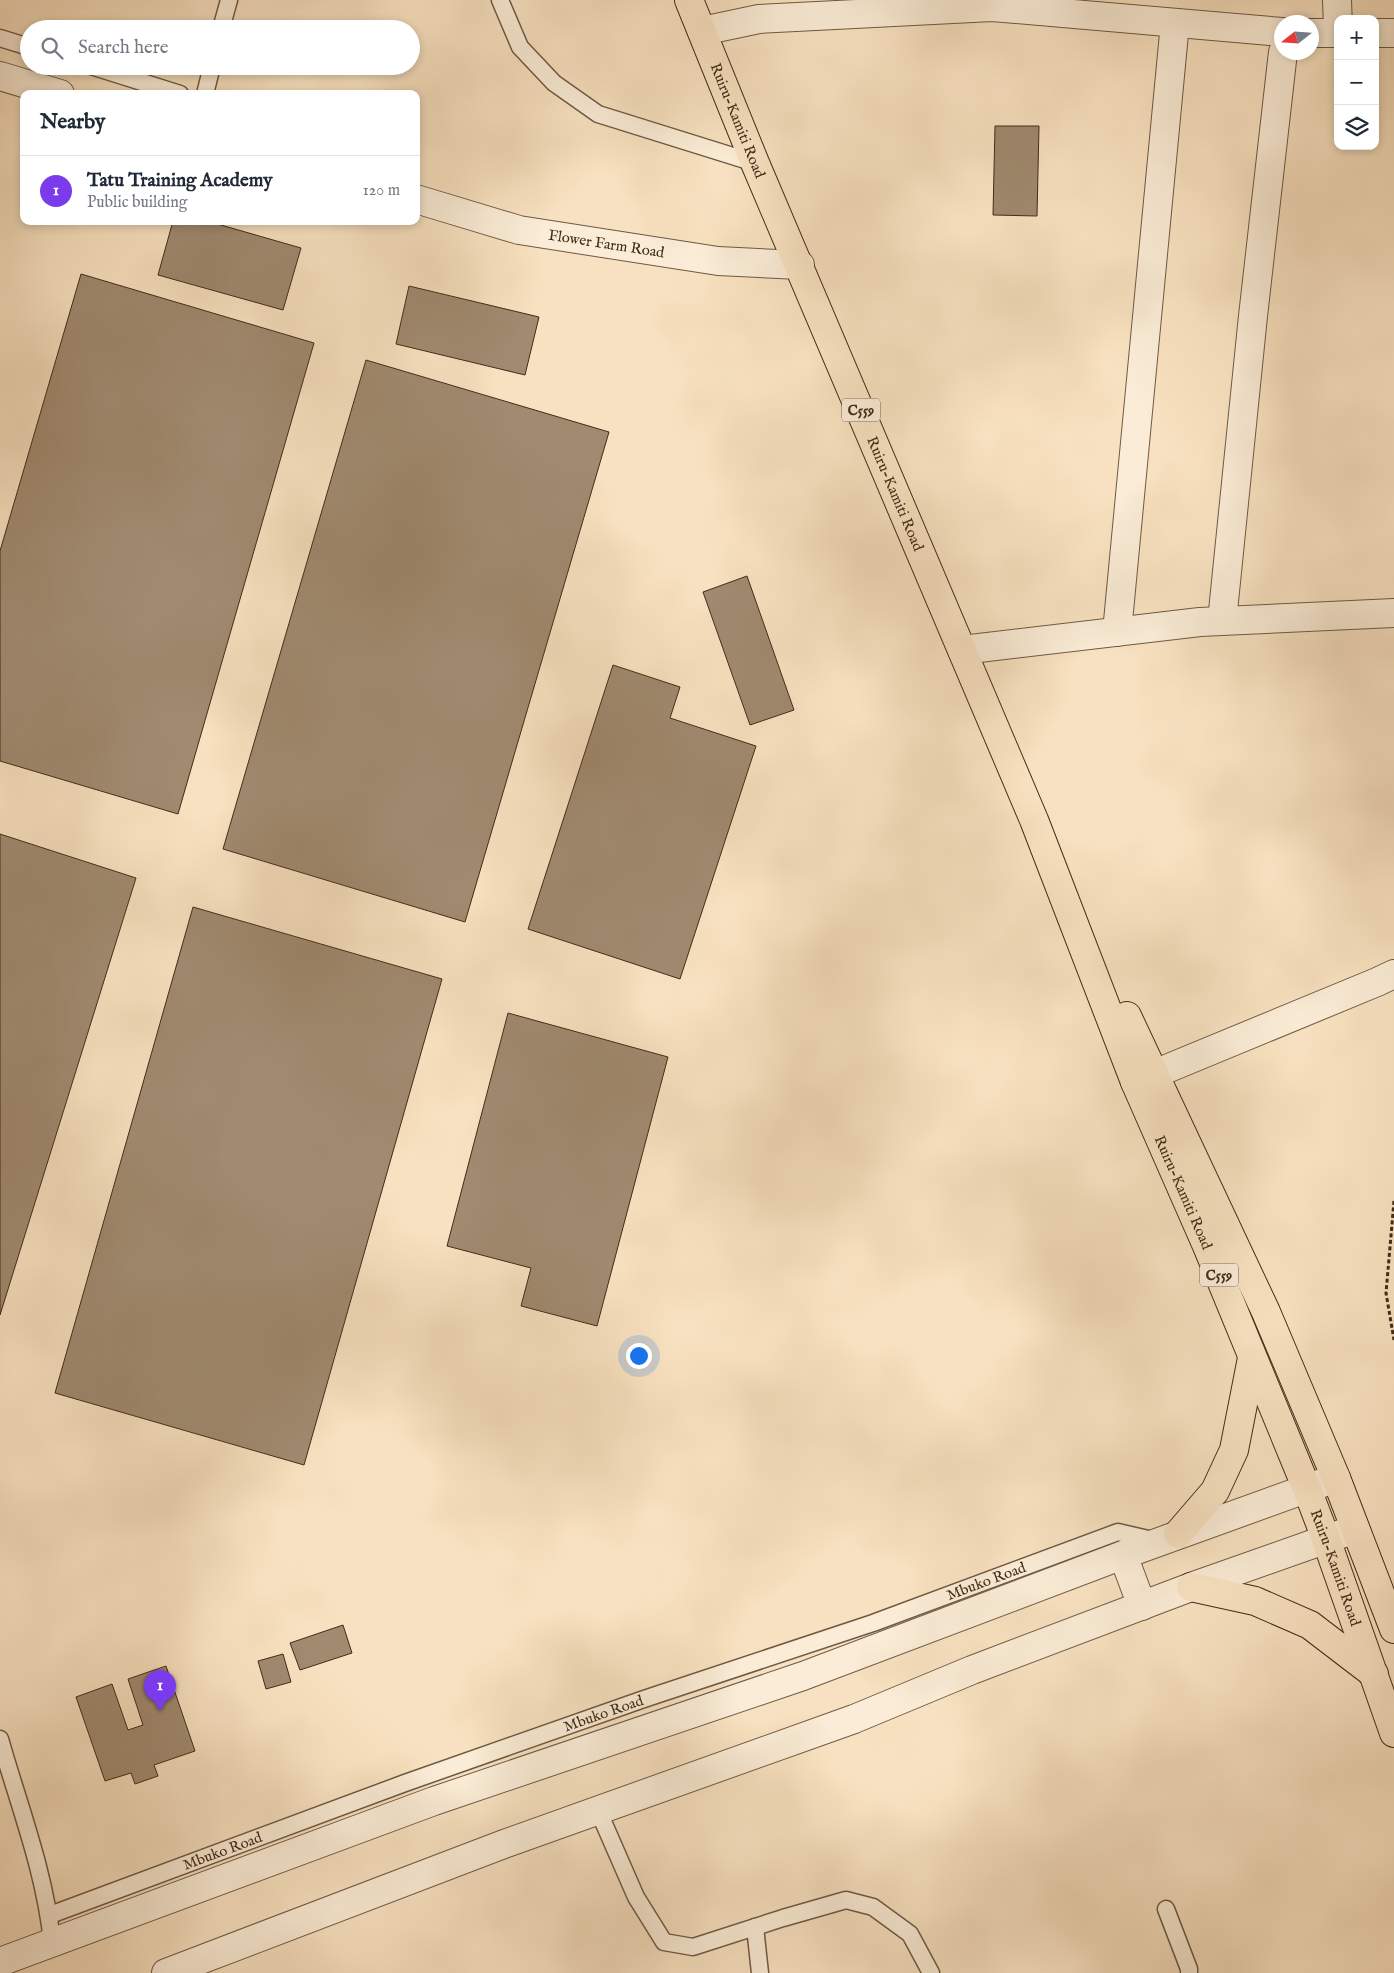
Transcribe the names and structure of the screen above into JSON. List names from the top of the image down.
{
  "streets": {
    "main road": ["Ruiru-Kamiti Road", "C559"],
    "street": ["Flower Farm Road"],
    "lane": ["Mbuko Road"]
  },
  "crossings": [
    ["Ruiru-Kamiti Road", "Flower Farm Road"]
  ],
  "north": "left",
  "page": {
    "map_buttons": ["+", "−"],
    "search": "Search here",
    "heading": "Nearby",
    "list": [
      {
        "mark": "1",
        "name": "Tatu Training Academy",
        "note": "Public building",
        "value": "120 m"
      }
    ],
    "pins": "1"
  }
}
